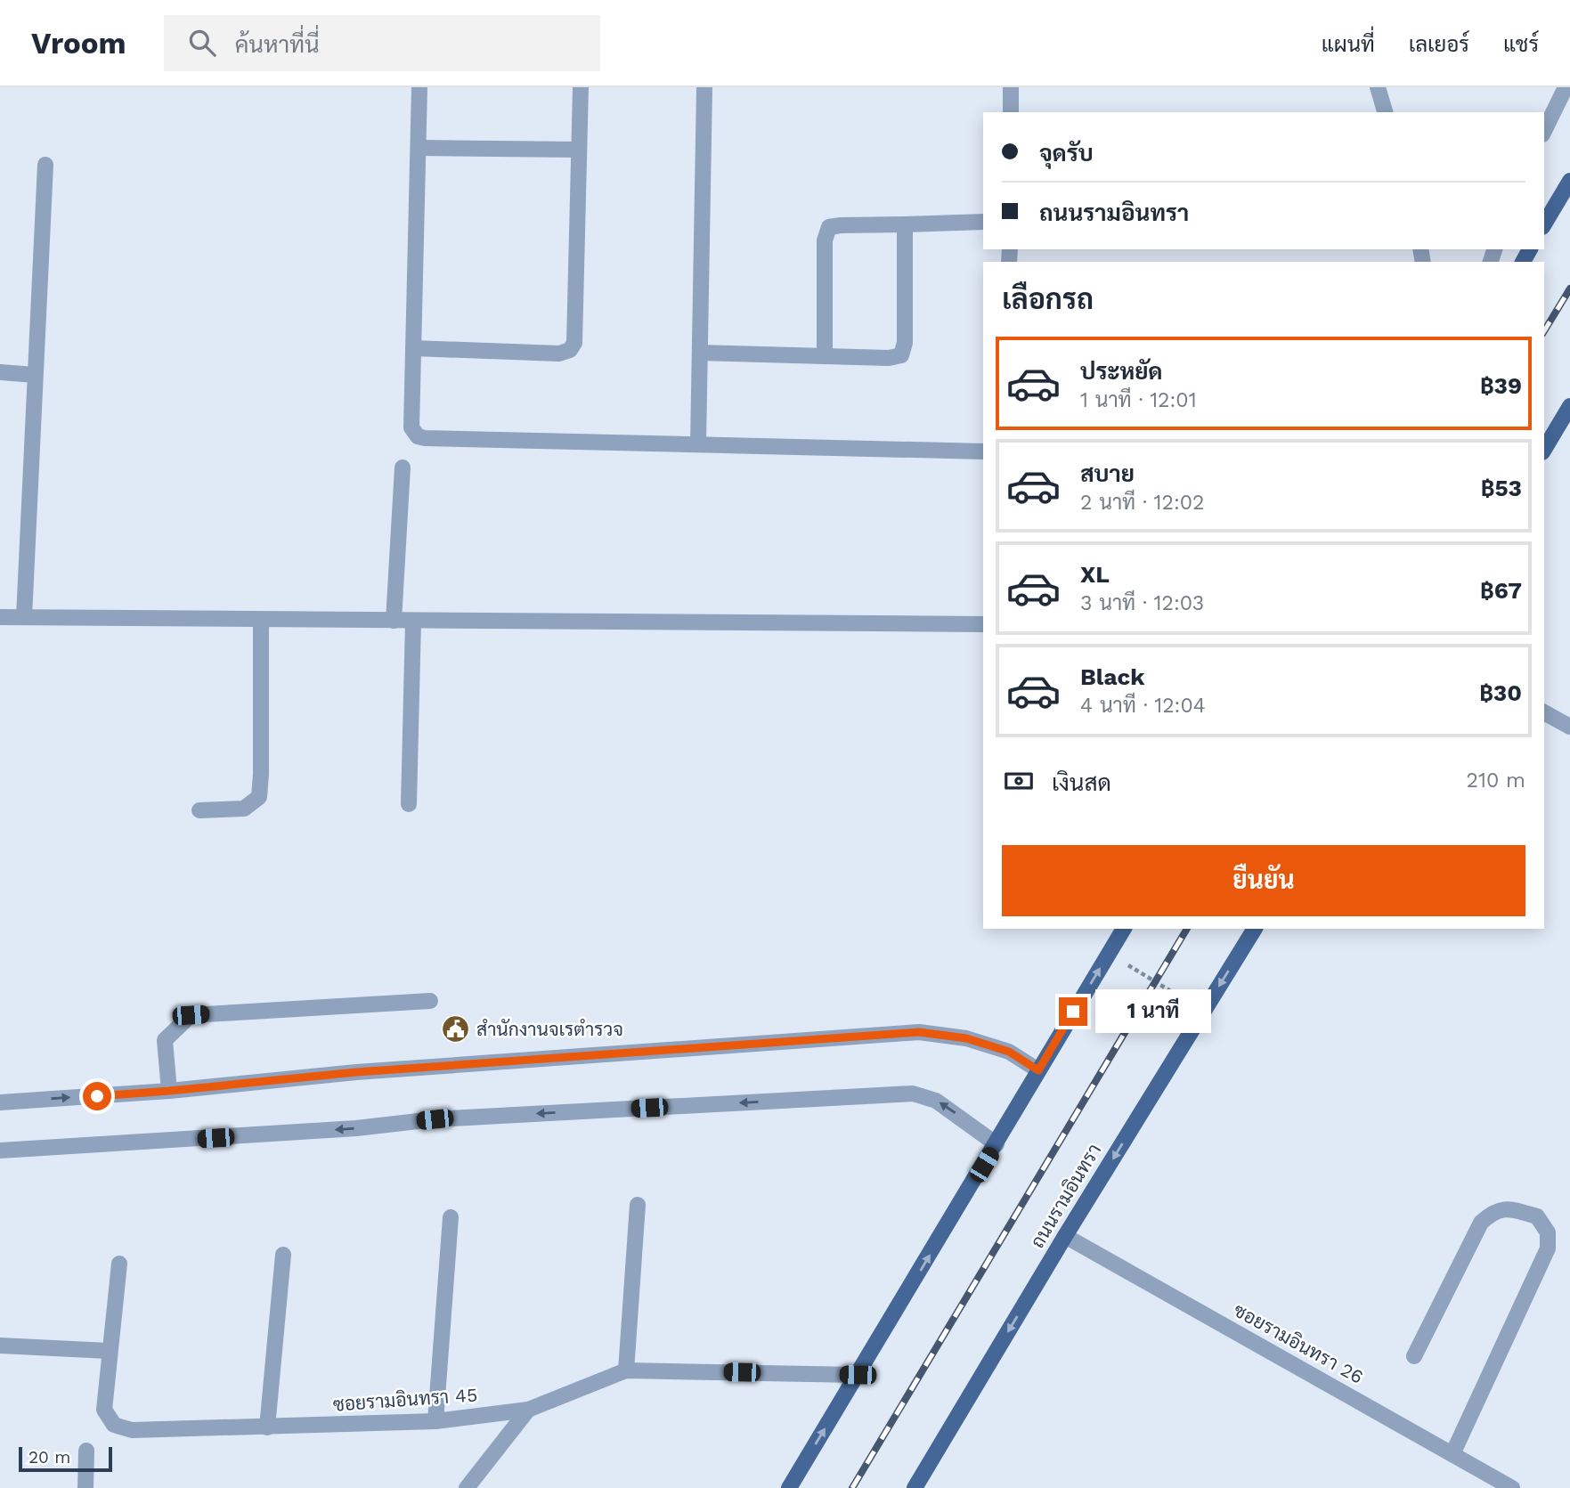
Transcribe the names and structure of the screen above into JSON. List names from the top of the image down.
{
  "streets": {
    "main road": ["ถนนรามอินทรา"],
    "street": ["ซอยรามอินทรา 26", "ซอยรามอินทรา 45"]
  },
  "crossings": [
    ["ถนนรามอินทรา", "ซอยรามอินทรา 26"]
  ],
  "places": {
    "public building": ["สำนักงานจเรตำรวจ"]
  },
  "scale_bar": "20 m",
  "page": {
    "header": "Vroom",
    "search": "ค้นหาที่นี่",
    "nav": ["แผนที่", "เลเยอร์", "แชร์"],
    "banner": ["จุดรับ", "ถนนรามอินทรา"],
    "heading": "เลือกรถ",
    "list": [
      {
        "name": "ประหยัด",
        "note": "1 นาที · 12:01",
        "value": "฿39"
      },
      {
        "name": "สบาย",
        "note": "2 นาที · 12:02",
        "value": "฿53"
      },
      {
        "name": "XL",
        "note": "3 นาที · 12:03",
        "value": "฿67"
      },
      {
        "name": "Black",
        "note": "4 นาที · 12:04",
        "value": "฿30"
      }
    ],
    "pay": ["เงินสด", "210 m"],
    "buttons": "ยืนยัน",
    "bubble": "1 นาที",
    "scale": "20 m"
  }
}
